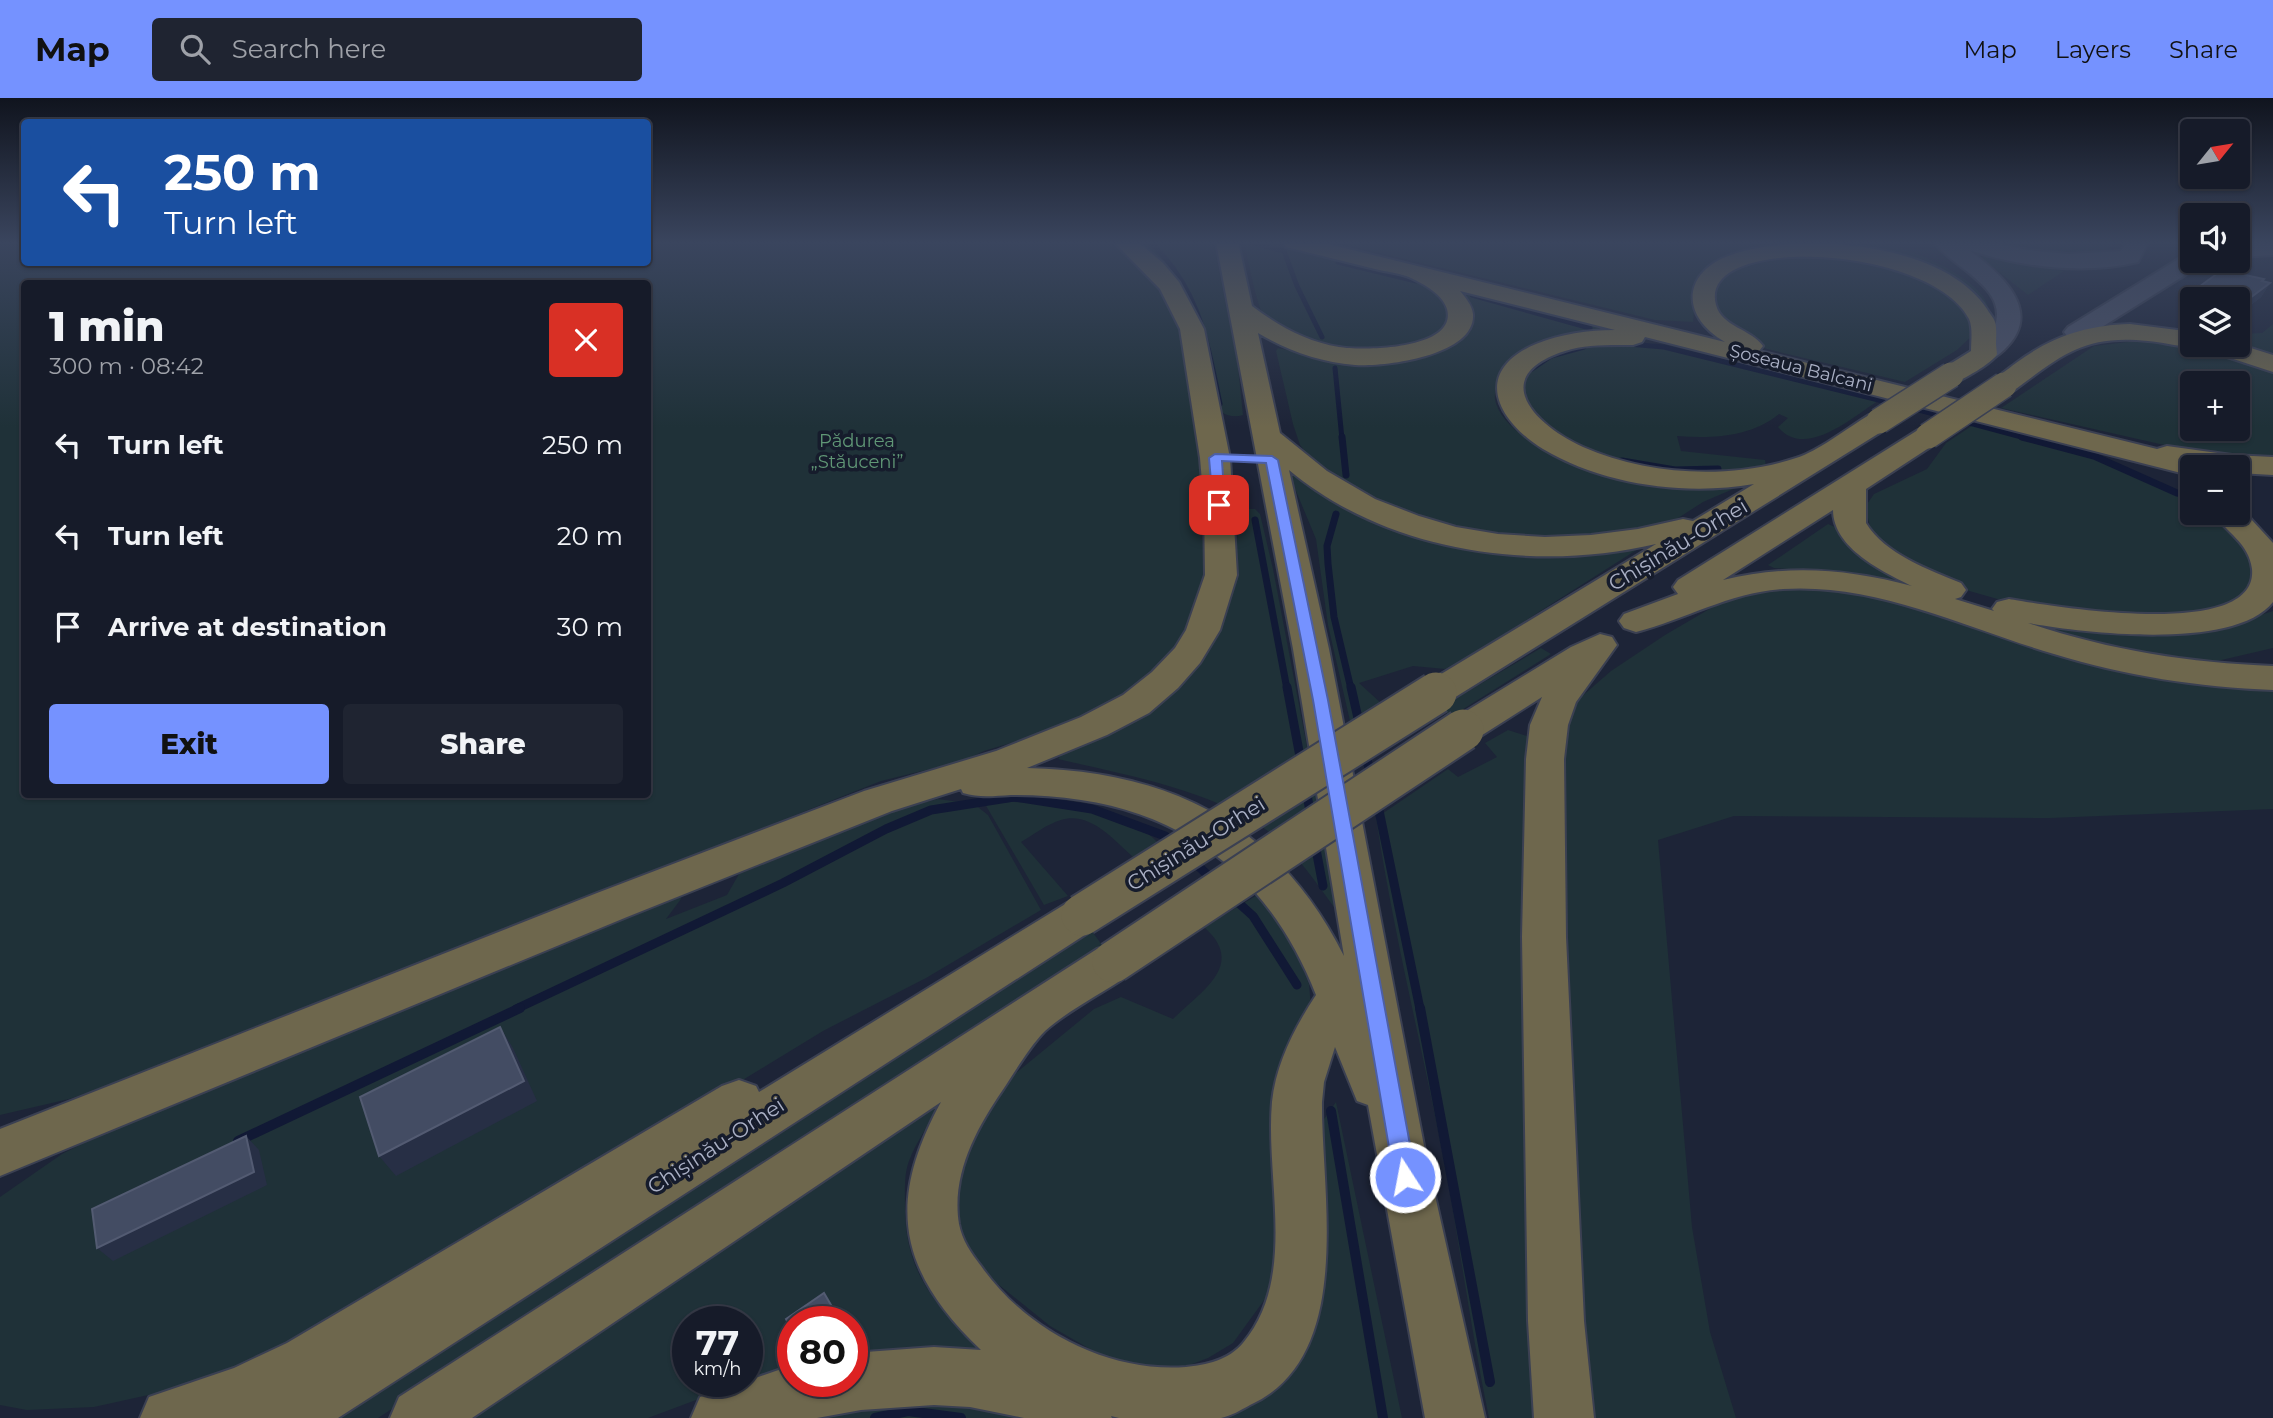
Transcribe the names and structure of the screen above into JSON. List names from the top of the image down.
{
  "streets": {
    "highway": ["Șoseaua Balcani", "Chișinău-Orhei"]
  },
  "parks": ["Pădurea „Stăuceni”"],
  "north": "top right",
  "page": {
    "header": "Map",
    "search": "Search here",
    "nav": ["Map", "Layers", "Share"],
    "map_buttons": ["+", "−"],
    "turn": ["250 m", "Turn left"],
    "heading": ["1 min", "300 m · 08:42"],
    "list": [
      {
        "name": "Turn left",
        "value": "250 m"
      },
      {
        "name": "Turn left",
        "value": "20 m"
      },
      {
        "name": "Arrive at destination",
        "value": "30 m"
      }
    ],
    "buttons": ["Exit", "Share"],
    "speed": "77 km/h",
    "limit": "80"
  }
}
